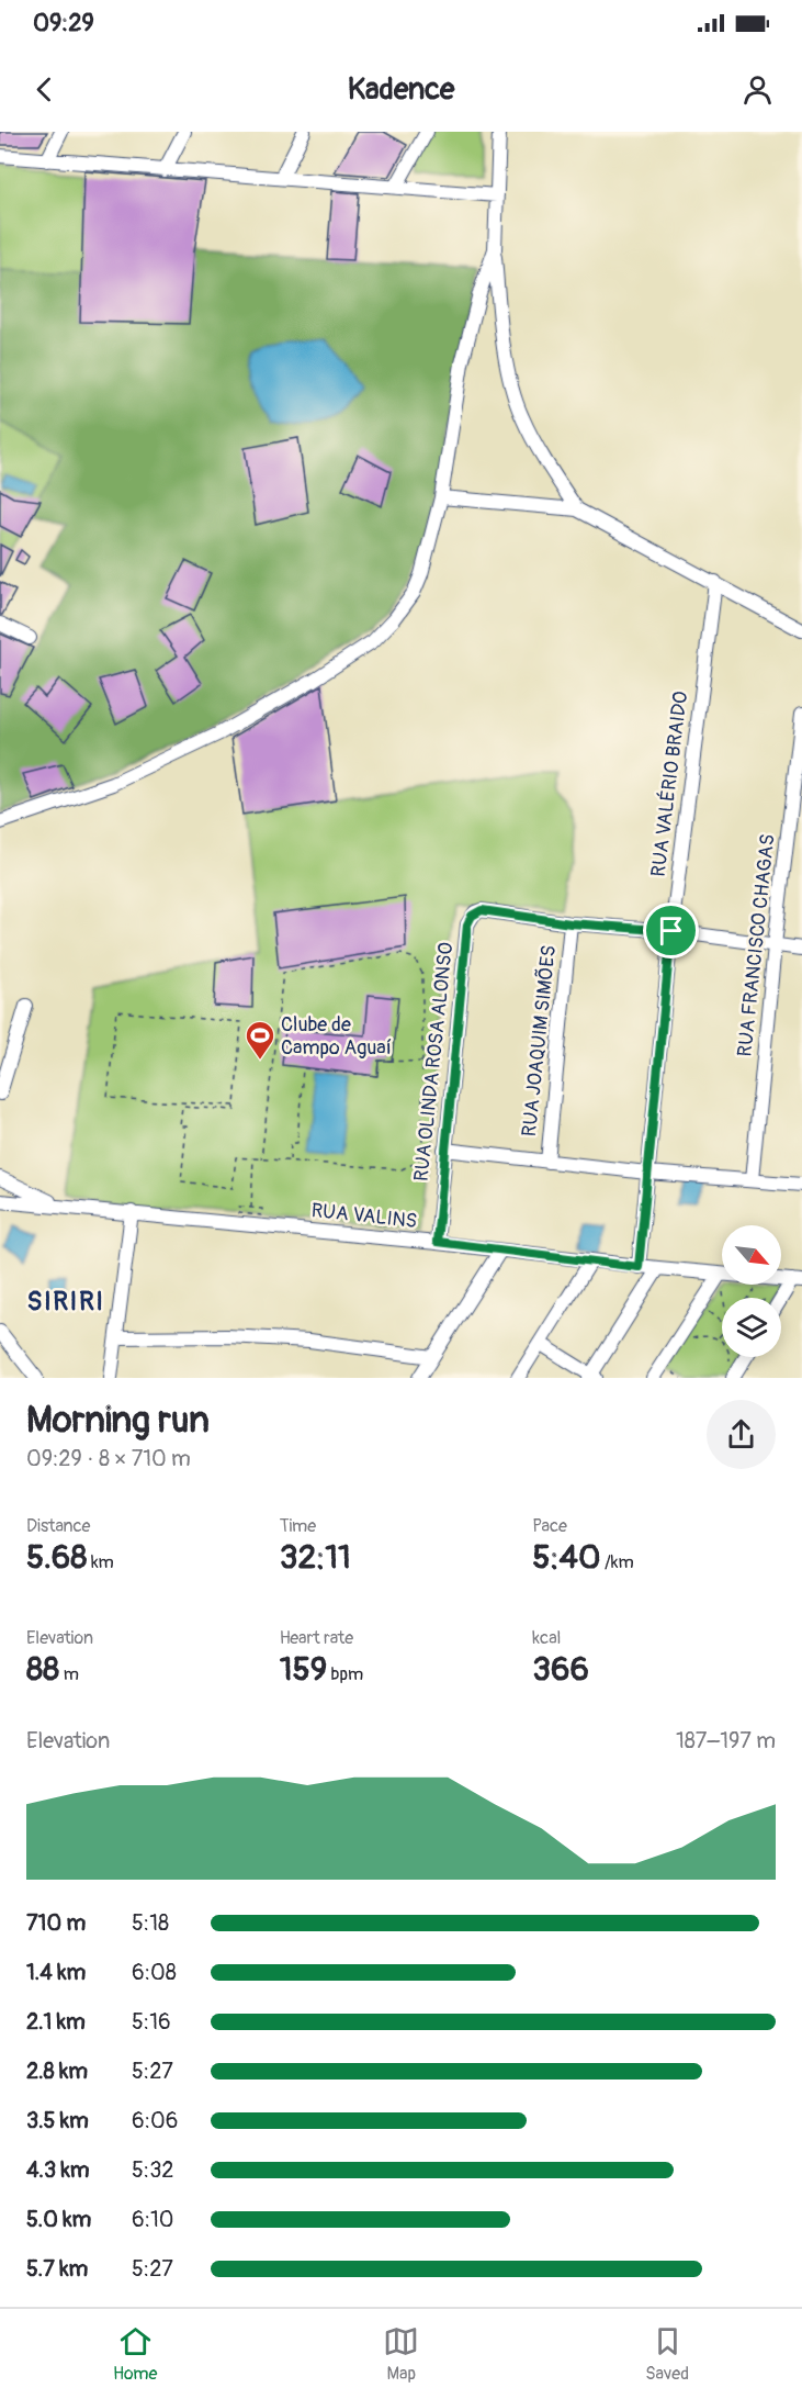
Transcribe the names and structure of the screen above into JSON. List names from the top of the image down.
{
  "streets": {
    "street": [
      "RUA VALÉRIO BRAIDO",
      "RUA FRANCISCO CHAGAS",
      "RUA JOAQUIM SIMÕES",
      "RUA OLINDA ROSA ALONSO",
      "RUA VALINS"
    ]
  },
  "crossings": [
    ["RUA VALÉRIO BRAIDO", "RUA VALINS"],
    ["RUA JOAQUIM SIMÕES", "RUA OLINDA ROSA ALONSO"],
    ["RUA OLINDA ROSA ALONSO", "RUA VALINS"]
  ],
  "districts": ["SIRIRI"],
  "places": {
    "sports": ["Clube de Campo Aguaí"]
  },
  "north": "bottom right",
  "page": {
    "status": "09:29",
    "header": "Kadence",
    "heading": ["Morning run", "09:29 · 8 × 710 m"],
    "stats": [
      ["Distance", "5.68 km"],
      ["Time", "32:11"],
      ["Pace", "5:40 /km"],
      ["Elevation", "88 m"],
      ["Heart rate", "159 bpm"],
      ["kcal", "366"]
    ],
    "chart": ["Elevation", "187–197 m"],
    "list": [
      {
        "name": "710 m",
        "note": "5:18"
      },
      {
        "name": "1.4 km",
        "note": "6:08"
      },
      {
        "name": "2.1 km",
        "note": "5:16"
      },
      {
        "name": "2.8 km",
        "note": "5:27"
      },
      {
        "name": "3.5 km",
        "note": "6:06"
      },
      {
        "name": "4.3 km",
        "note": "5:32"
      },
      {
        "name": "5.0 km",
        "note": "6:10"
      },
      {
        "name": "5.7 km",
        "note": "5:27"
      }
    ],
    "tabs": ["Home", "Map", "Saved"]
  }
}
